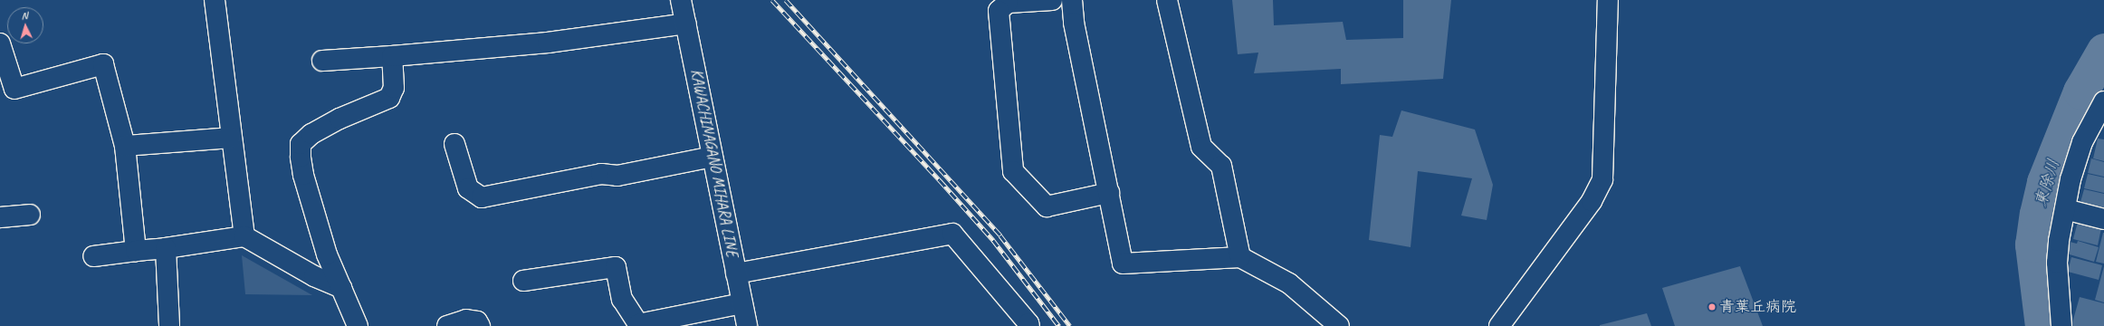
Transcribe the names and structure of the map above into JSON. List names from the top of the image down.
{
  "streets": {
    "street": ["KAWACHINAGANO MIHARA LINE"]
  },
  "water": ["東除川"],
  "places": ["青葉丘病院"],
  "north": "top"
}
